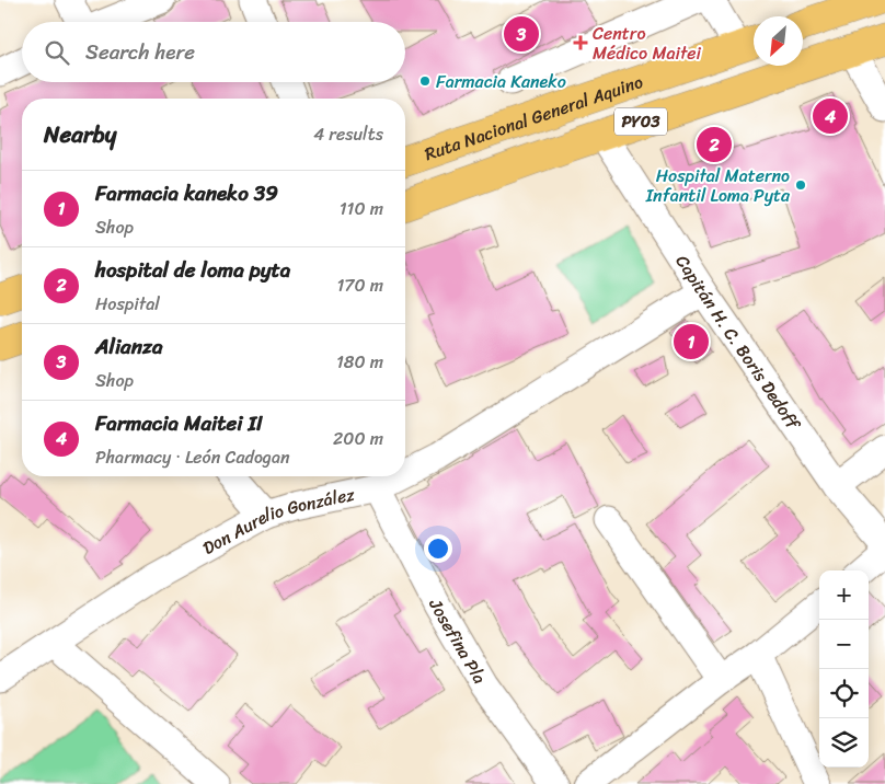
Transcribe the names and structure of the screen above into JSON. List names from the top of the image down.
{
  "streets": {
    "highway": ["Ruta Nacional General Aquino", "PY03"],
    "street": ["Capitán H. C. Boris Dedoff", "Don Aurelio González", "Josefina Pla"]
  },
  "crossings": [
    ["PY03", "Capitán H. C. Boris Dedoff"],
    ["Capitán H. C. Boris Dedoff", "Don Aurelio González"],
    ["Don Aurelio González", "Josefina Pla"]
  ],
  "places": {
    "health": ["Centro Médico Maitei"],
    "other": ["Farmacia Kaneko", "Hospital Materno Infantil Loma Pyta"]
  },
  "north": "bottom left",
  "page": {
    "pins": [
      "3",
      "4",
      "2",
      "1"
    ],
    "search": "Search here",
    "heading": ["Nearby", "4 results"],
    "list": [
      {
        "mark": "1",
        "name": "Farmacia kaneko 39",
        "note": "Shop",
        "value": "110 m"
      },
      {
        "mark": "2",
        "name": "hospital de loma pyta",
        "note": "Hospital",
        "value": "170 m"
      },
      {
        "mark": "3",
        "name": "Alianza",
        "note": "Shop",
        "value": "180 m"
      },
      {
        "mark": "4",
        "name": "Farmacia Maitei II",
        "note": "Pharmacy · León Cadogan",
        "value": "200 m"
      }
    ],
    "map_buttons": ["+", "−"]
  }
}
